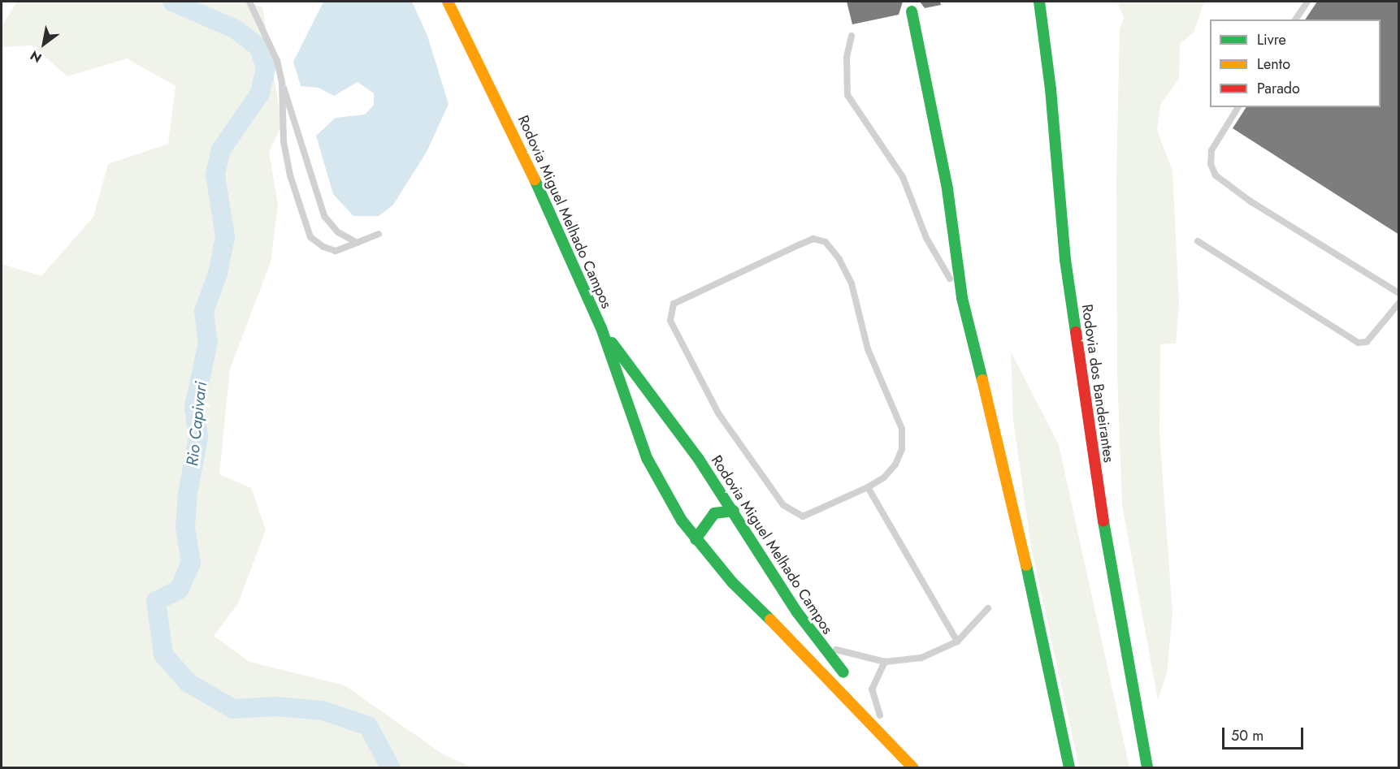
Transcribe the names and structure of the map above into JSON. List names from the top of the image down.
{
  "streets": {
    "highway": ["Rodovia Miguel Melhado Campos", "Rodovia dos Bandeirantes"]
  },
  "water": ["Rio Capivari"],
  "legend": ["Livre", "Lento", "Parado"],
  "scale_bar": "50 m",
  "north": "bottom left"
}
